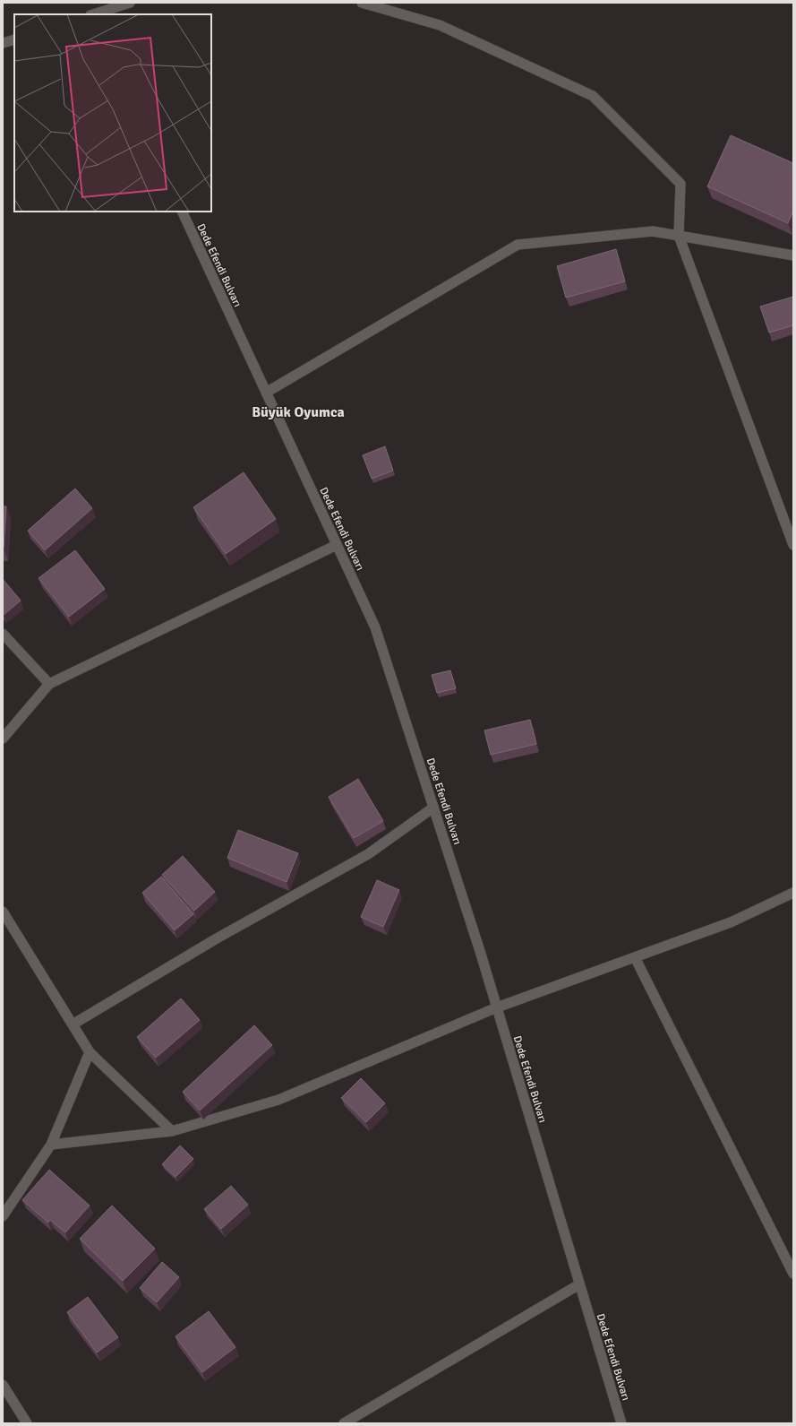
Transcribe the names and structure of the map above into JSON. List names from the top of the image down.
{
  "streets": {
    "street": ["Dede Efendi Bulvarı"]
  },
  "districts": ["Büyük Oyumca"]
}
